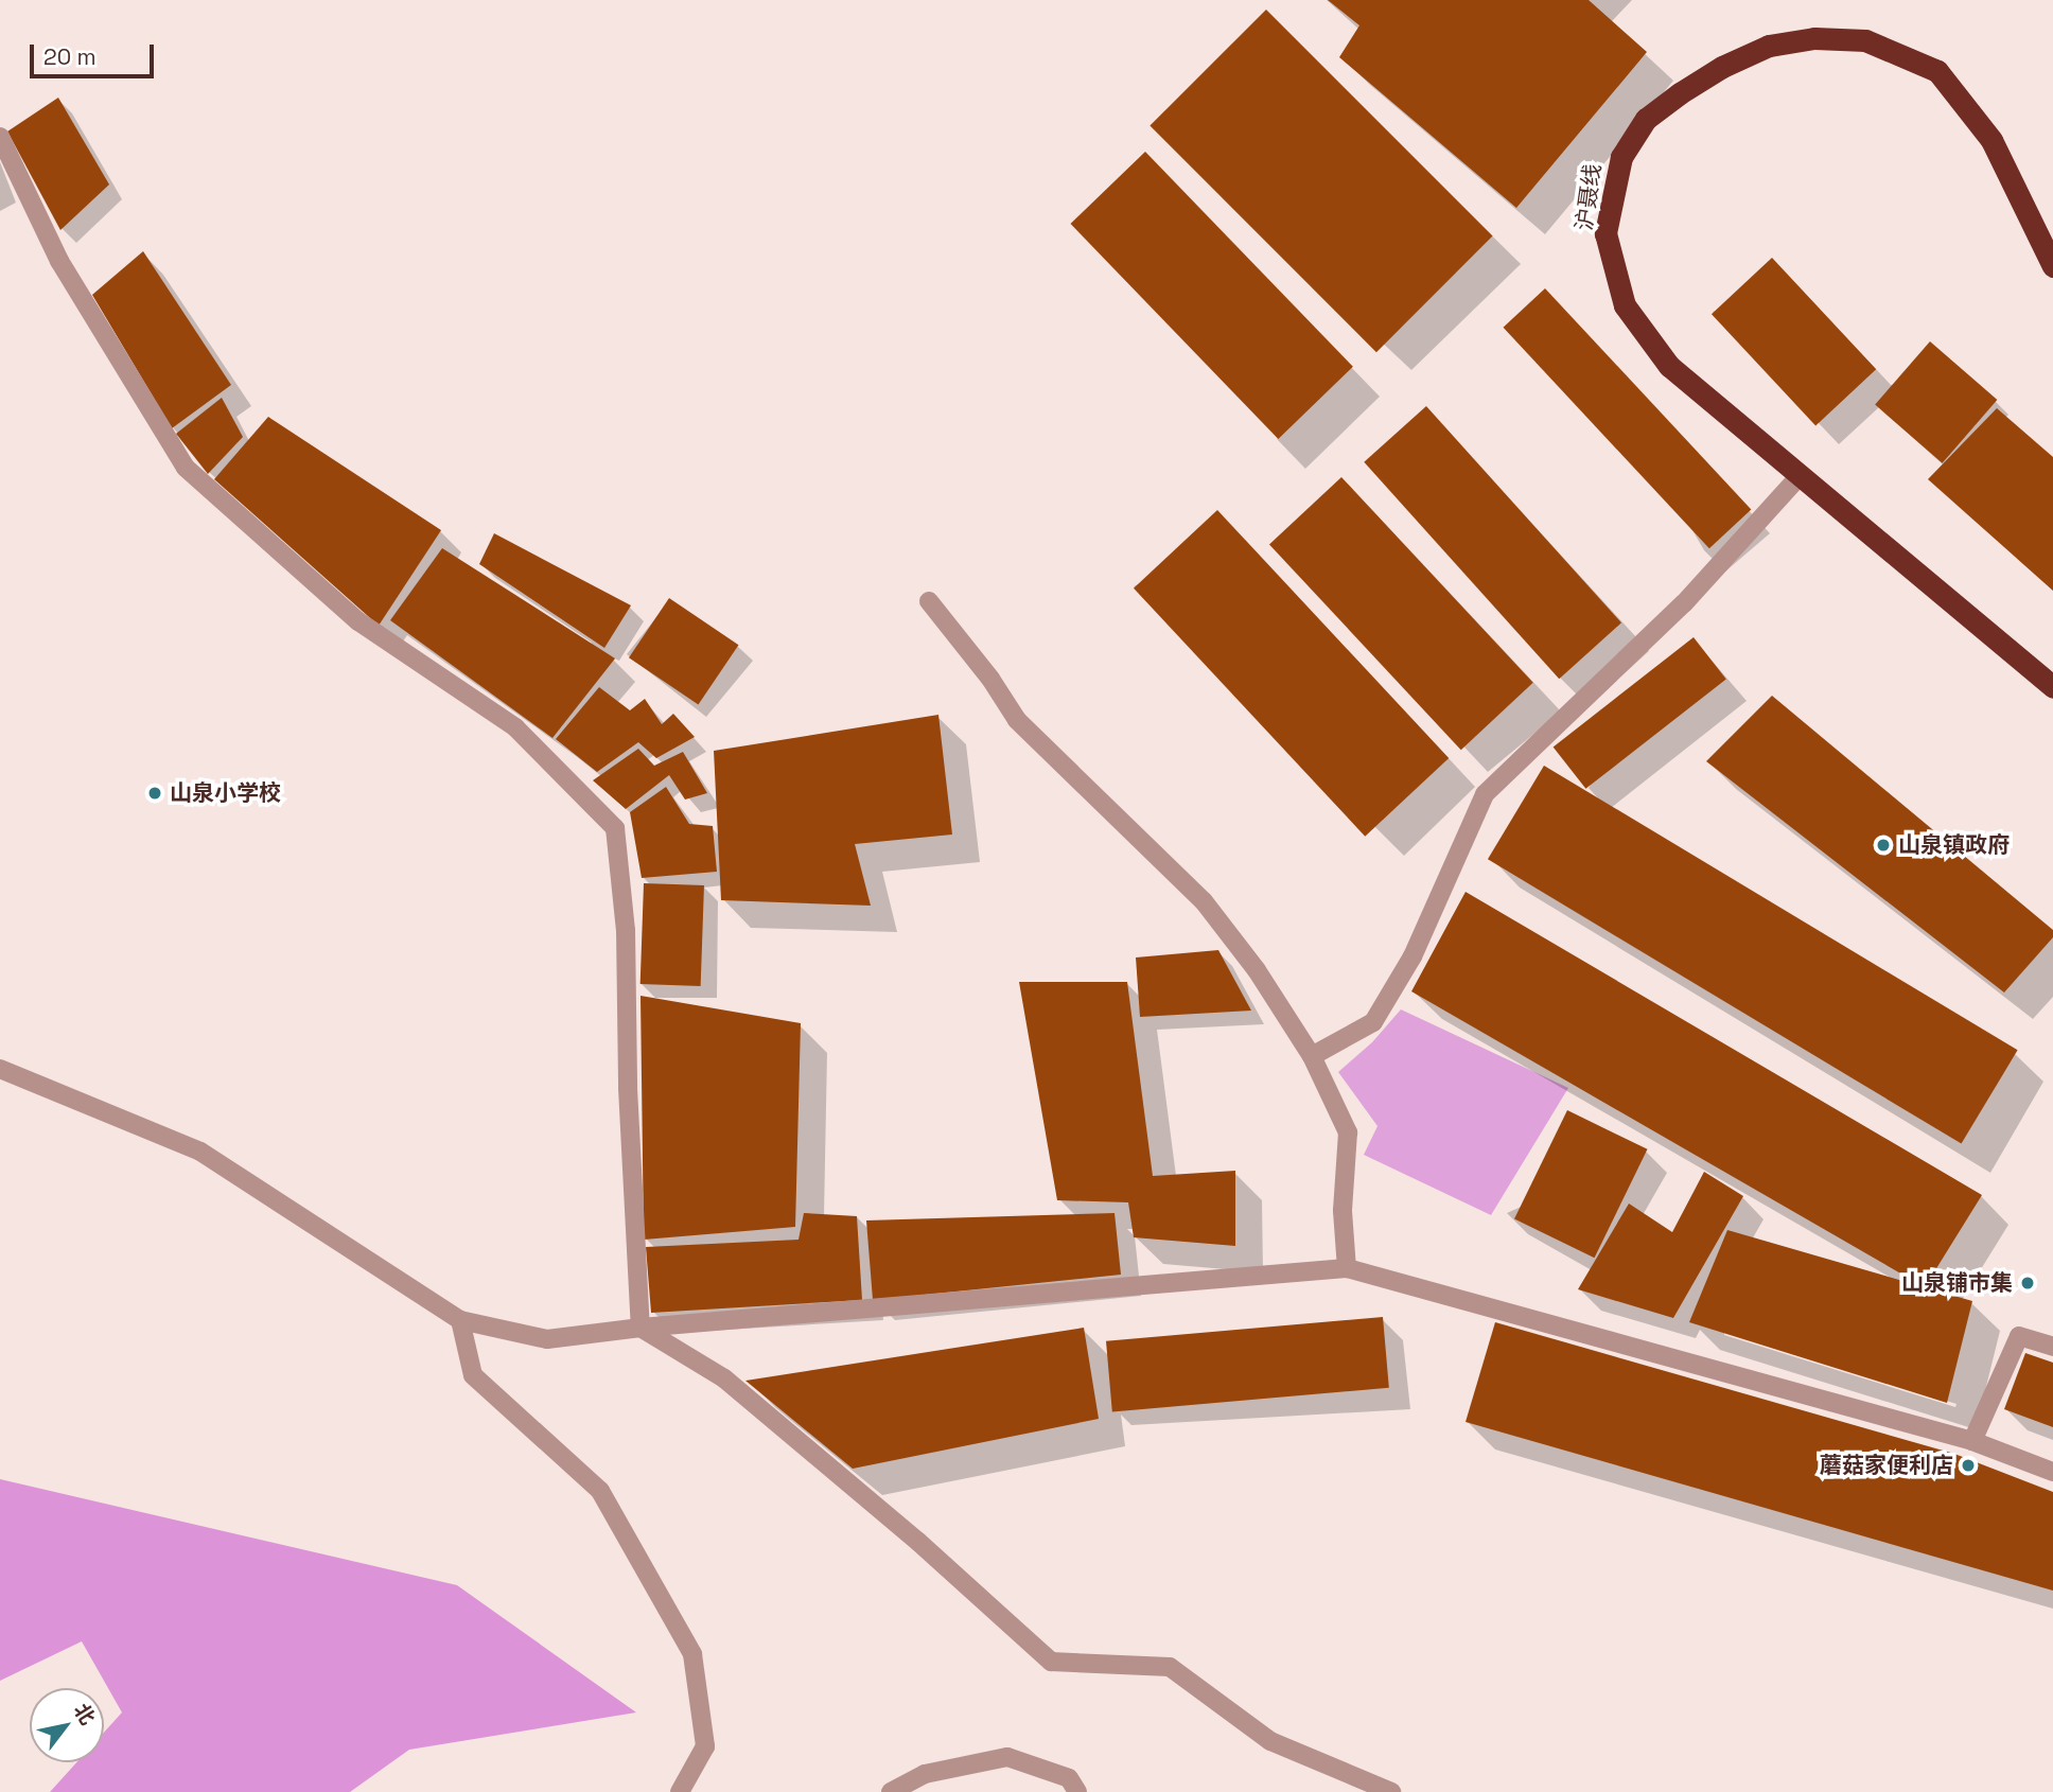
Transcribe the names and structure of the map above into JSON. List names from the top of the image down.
{
  "streets": {
    "highway": ["沪聂线"]
  },
  "places": [
    "山泉小学校",
    "山泉镇政府",
    "山泉铺市集",
    "蘑菇家便利店"
  ],
  "scale_bar": "20 m",
  "north": "top right"
}
